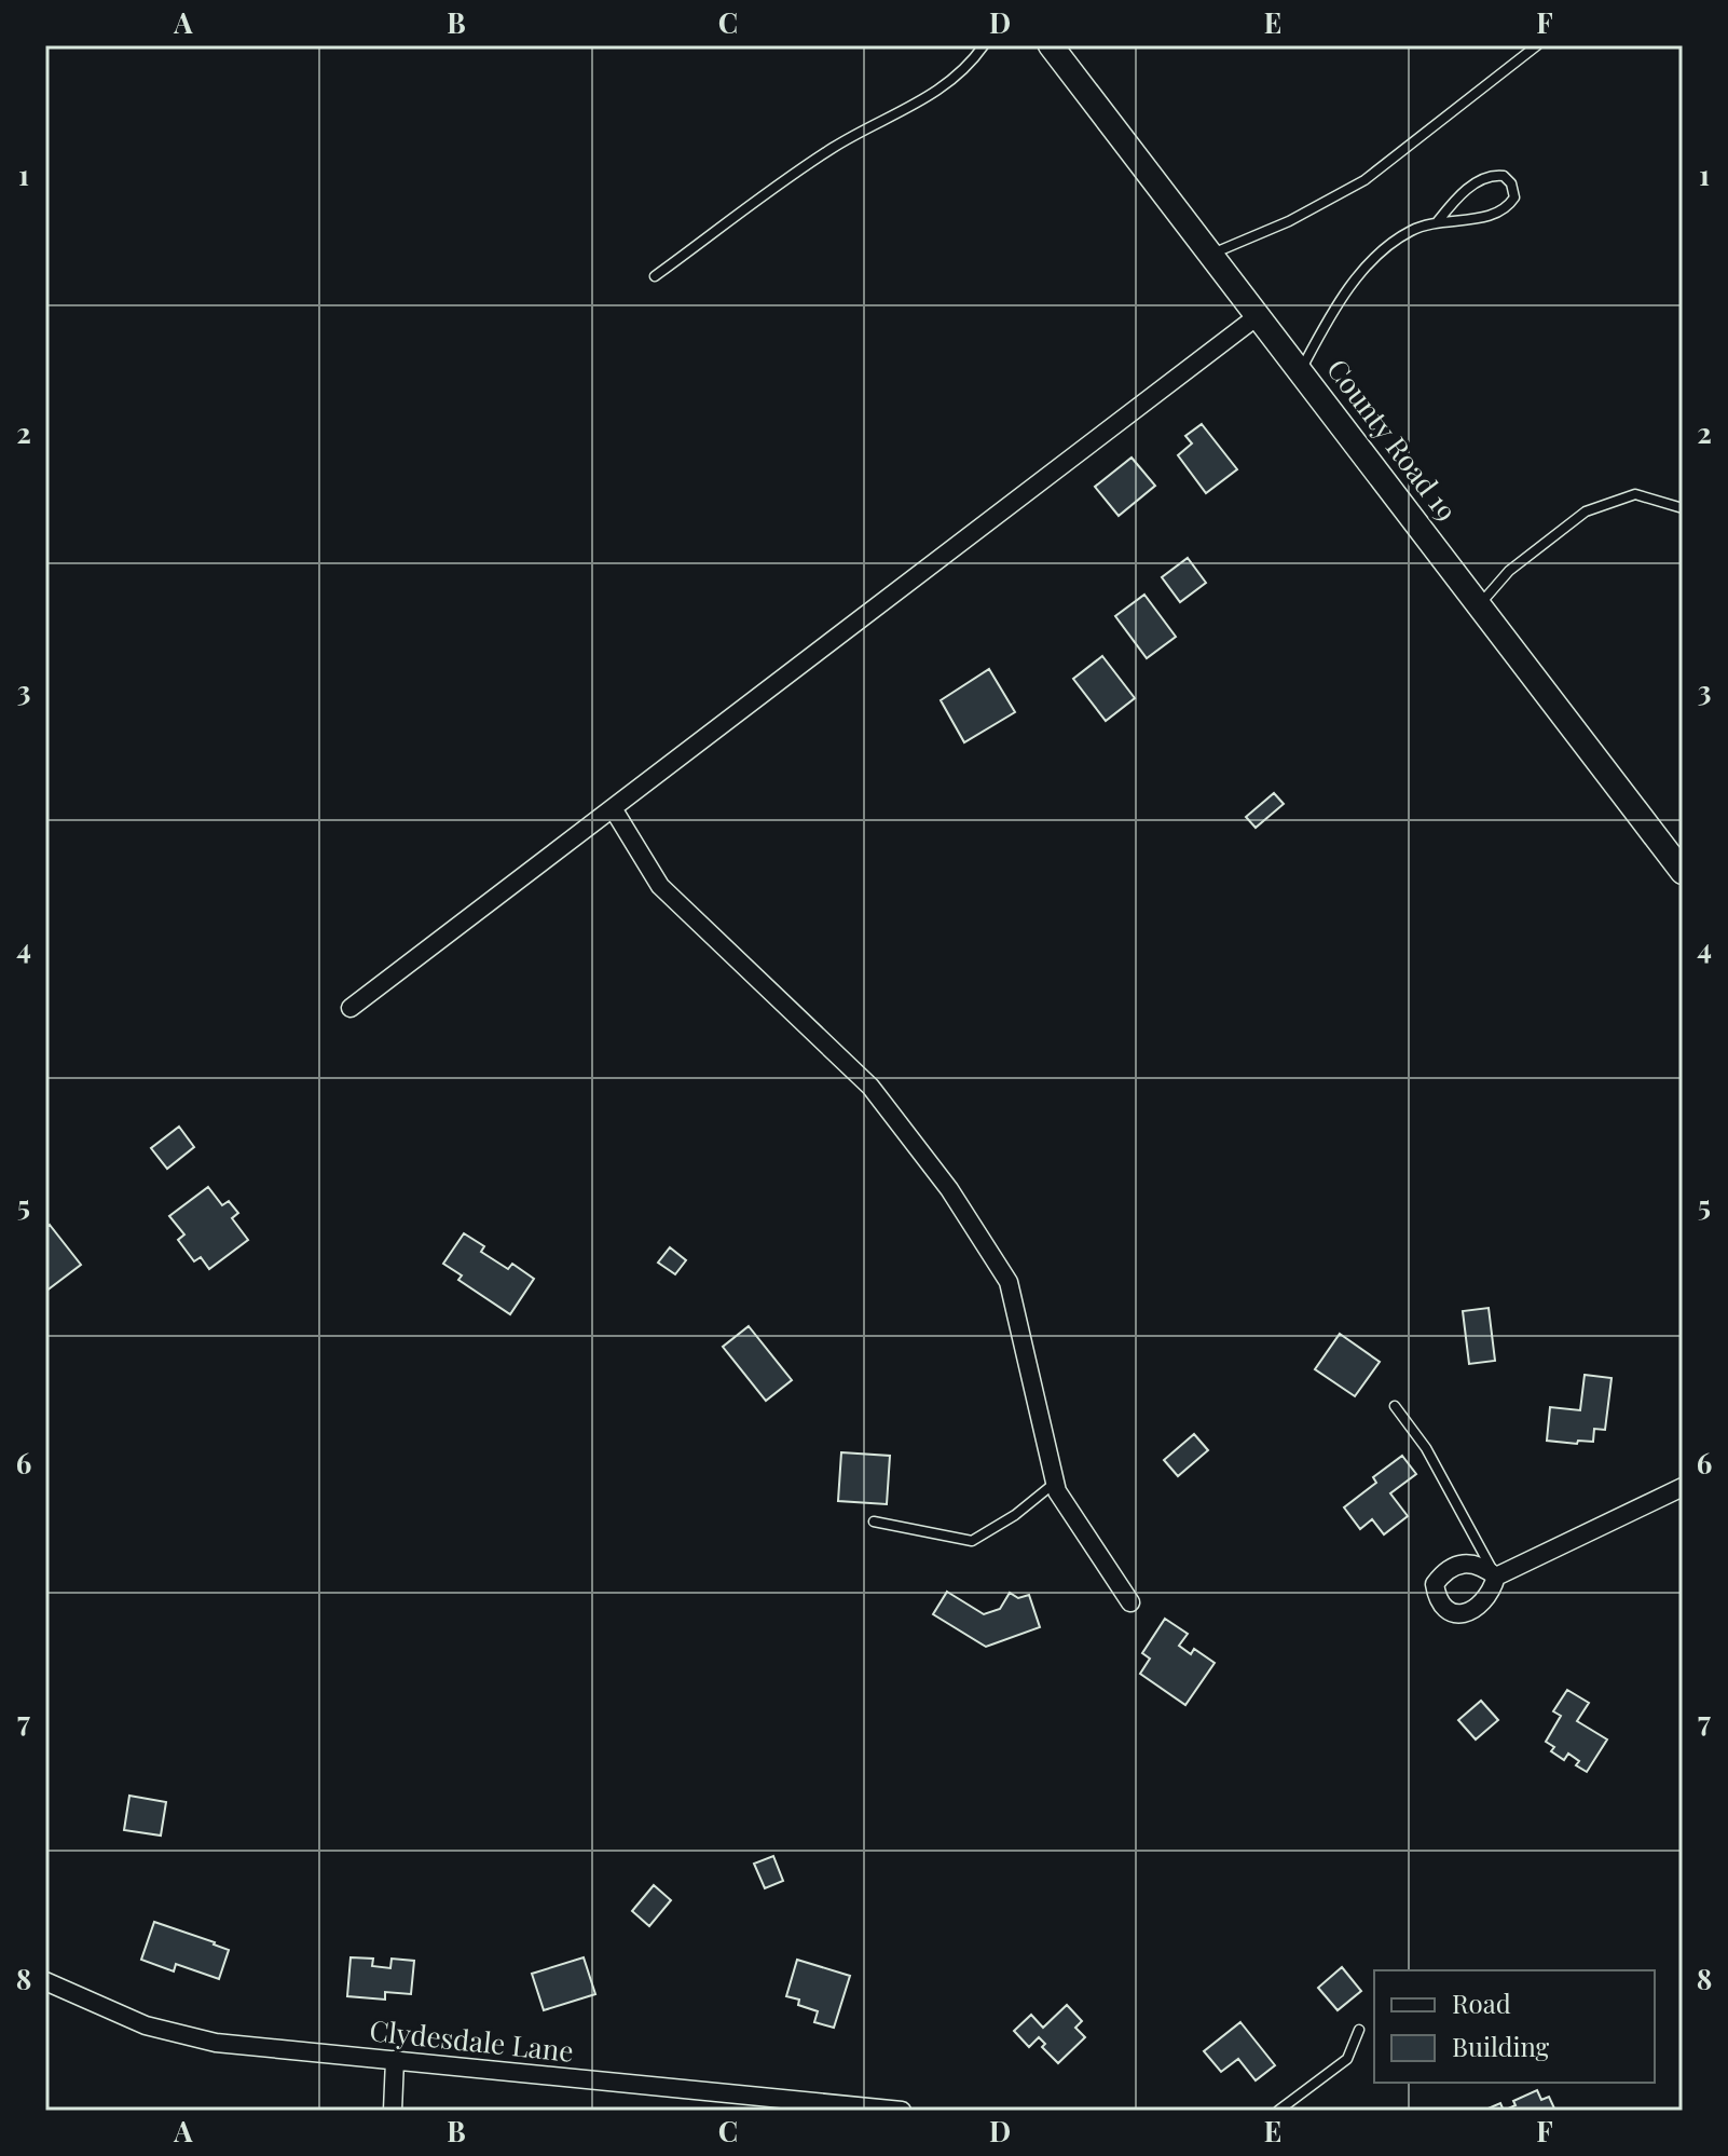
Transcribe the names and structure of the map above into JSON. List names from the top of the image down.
{
  "streets": {
    "street": ["County Road 19", "Clydesdale Lane"]
  },
  "legend": ["Road", "Building"],
  "grid": {
    "columns": [
      "A",
      "B",
      "C",
      "D",
      "E",
      "F"
    ],
    "rows": [
      "1",
      "2",
      "3",
      "4",
      "5",
      "6",
      "7",
      "8"
    ]
  }
}
